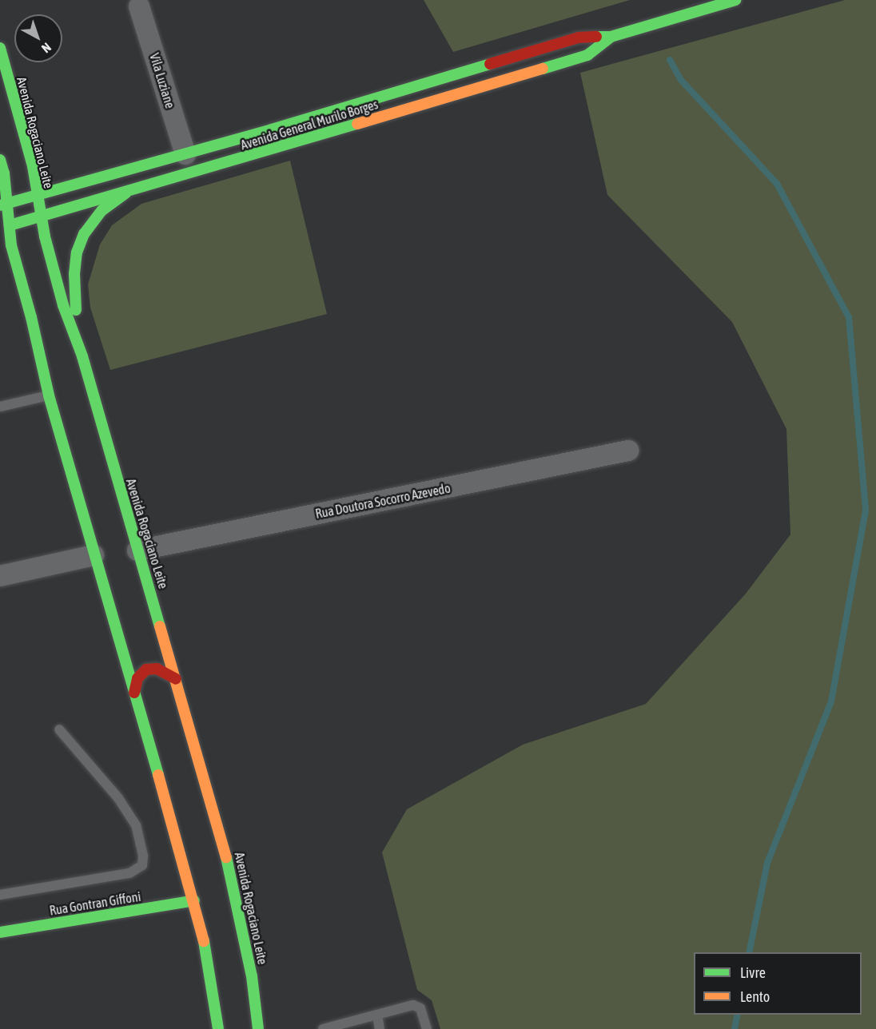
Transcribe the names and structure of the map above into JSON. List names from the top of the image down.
{
  "streets": {
    "main road": ["Avenida General Murilo Borges", "Avenida Rogaciano Leite", "Rua Gontran Giffoni"],
    "street": ["Vila Luziane", "Rua Doutora Socorro Azevedo"]
  },
  "crossings": [
    ["Vila Luziane", "Avenida General Murilo Borges"],
    ["Avenida General Murilo Borges", "Avenida Rogaciano Leite"],
    ["Avenida Rogaciano Leite", "Rua Doutora Socorro Azevedo"]
  ],
  "legend": ["Livre", "Lento"],
  "north": "bottom right"
}
